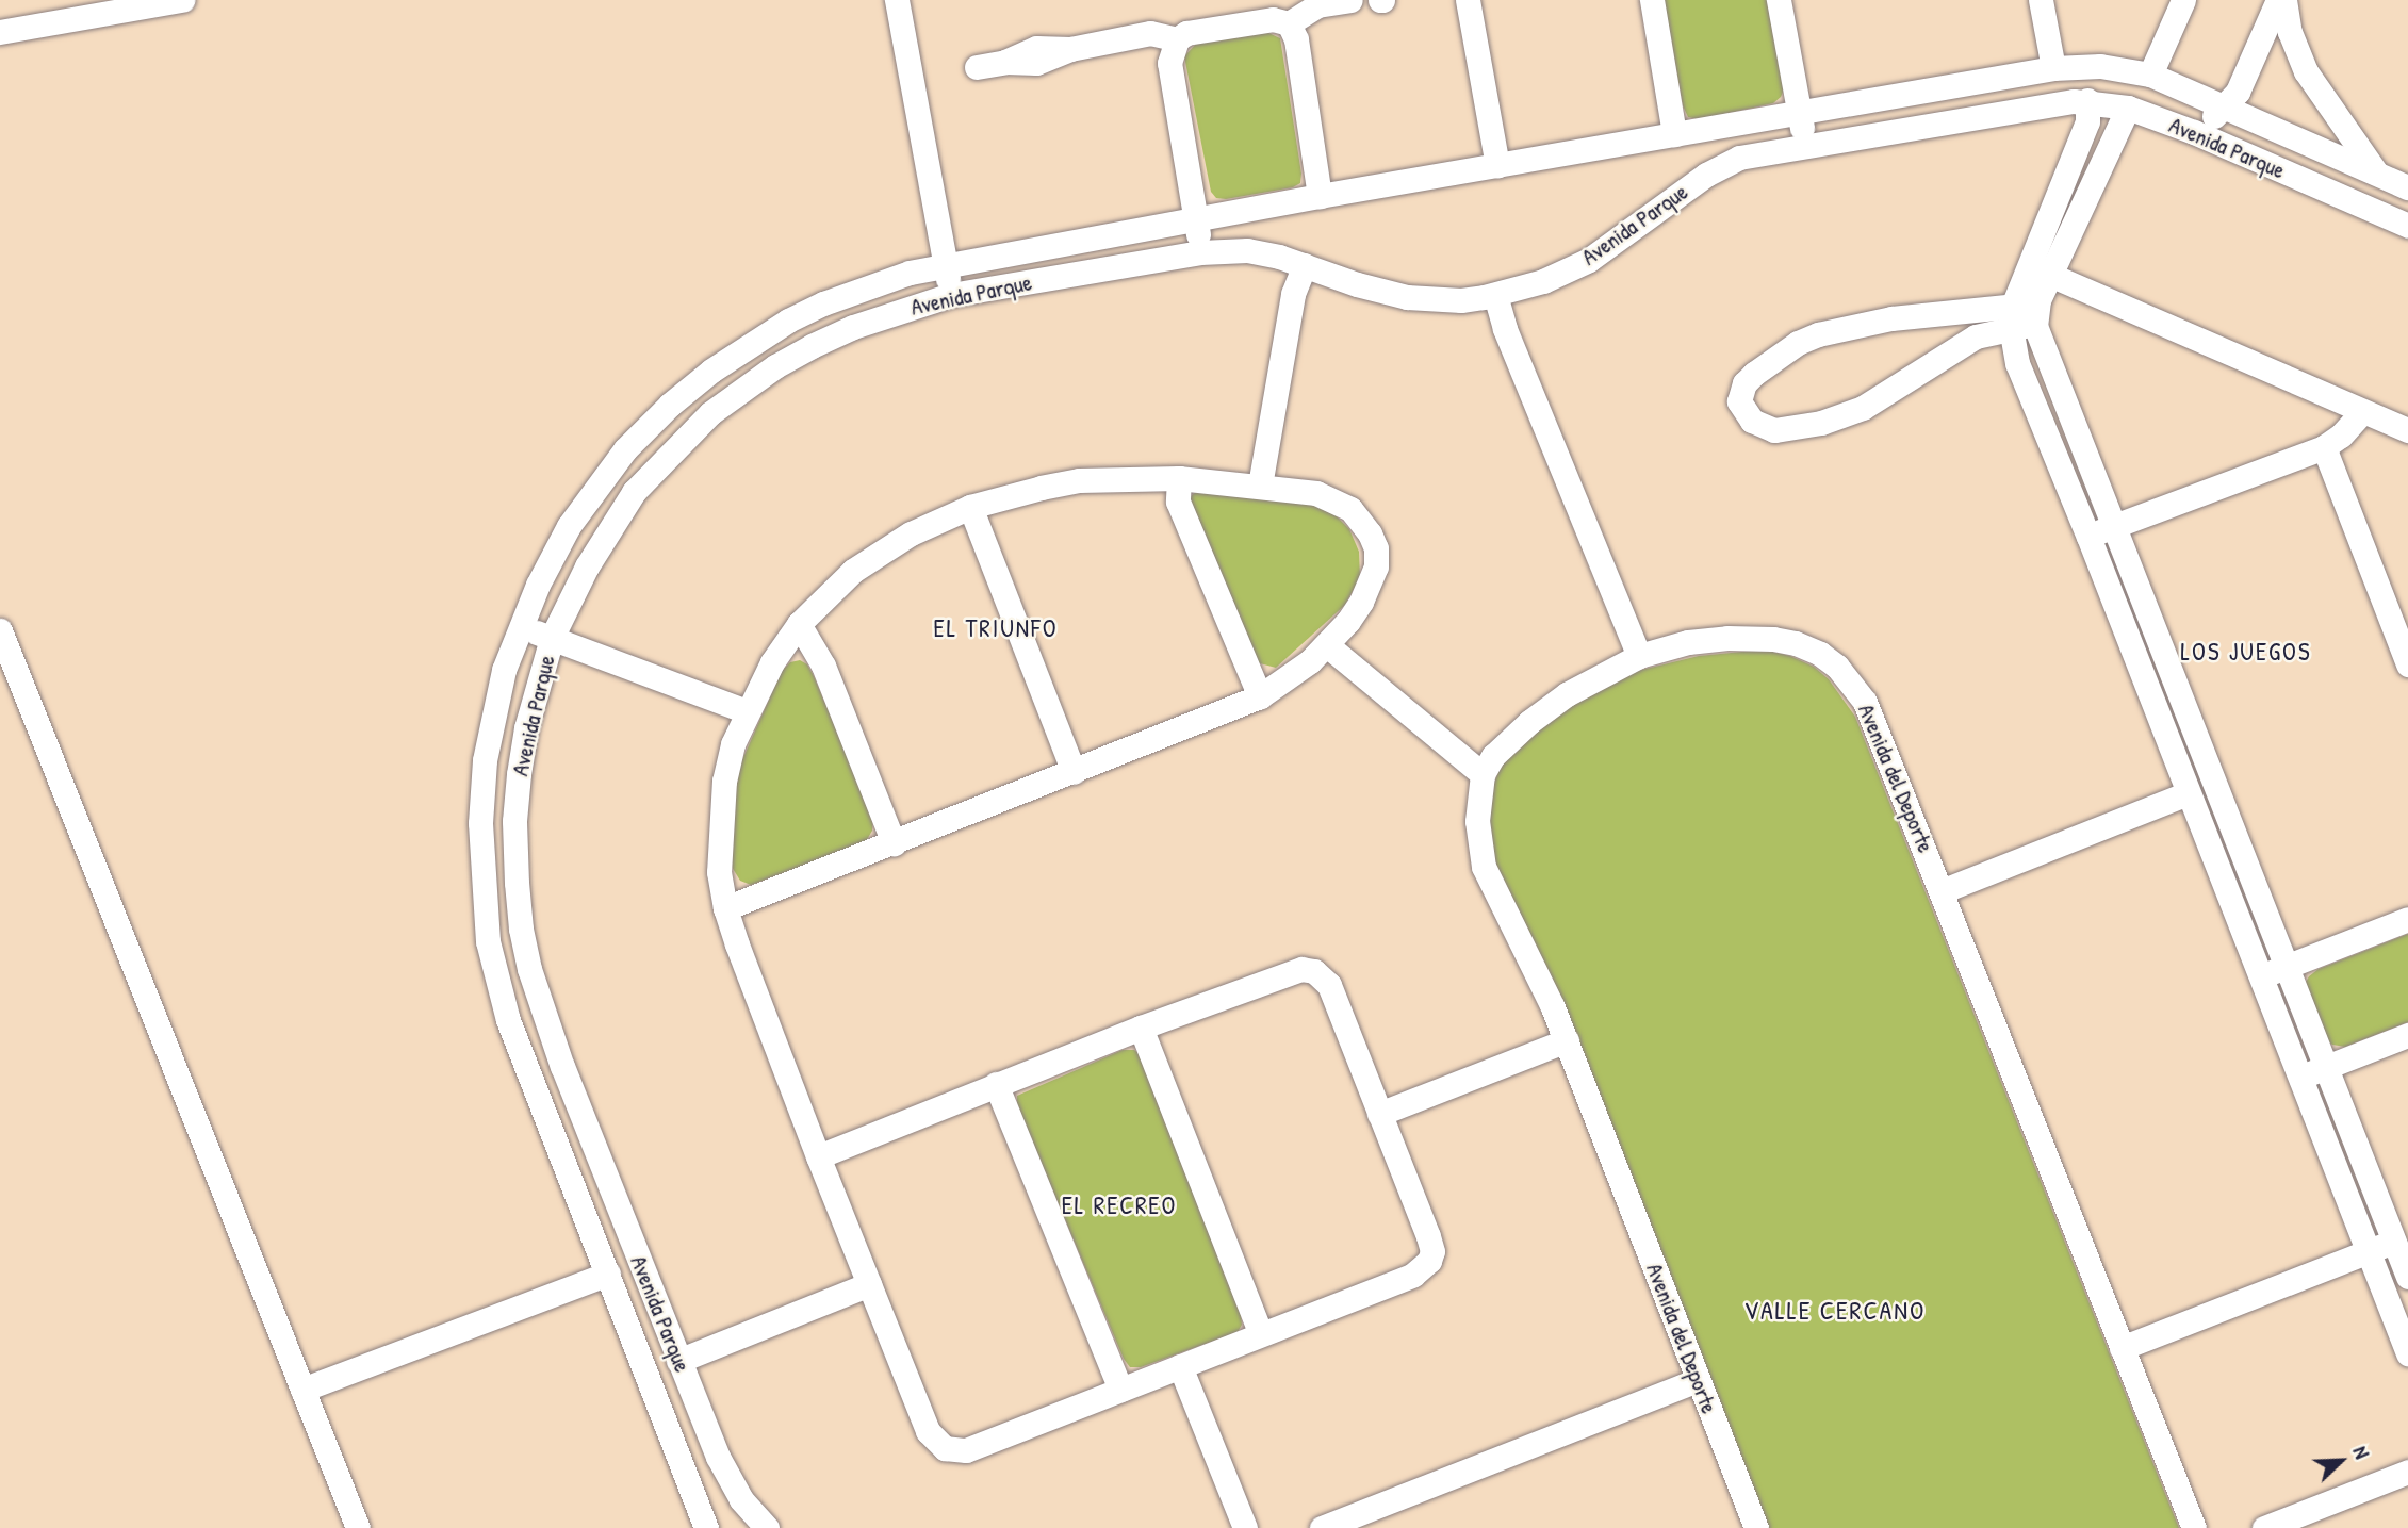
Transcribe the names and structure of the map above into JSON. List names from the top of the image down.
{
  "streets": {
    "street": ["Avenida Parque", "Avenida del Deporte"]
  },
  "districts": [
    "EL TRIUNFO",
    "LOS JUEGOS",
    "EL RECREO",
    "VALLE CERCANO"
  ],
  "north": "top right"
}
